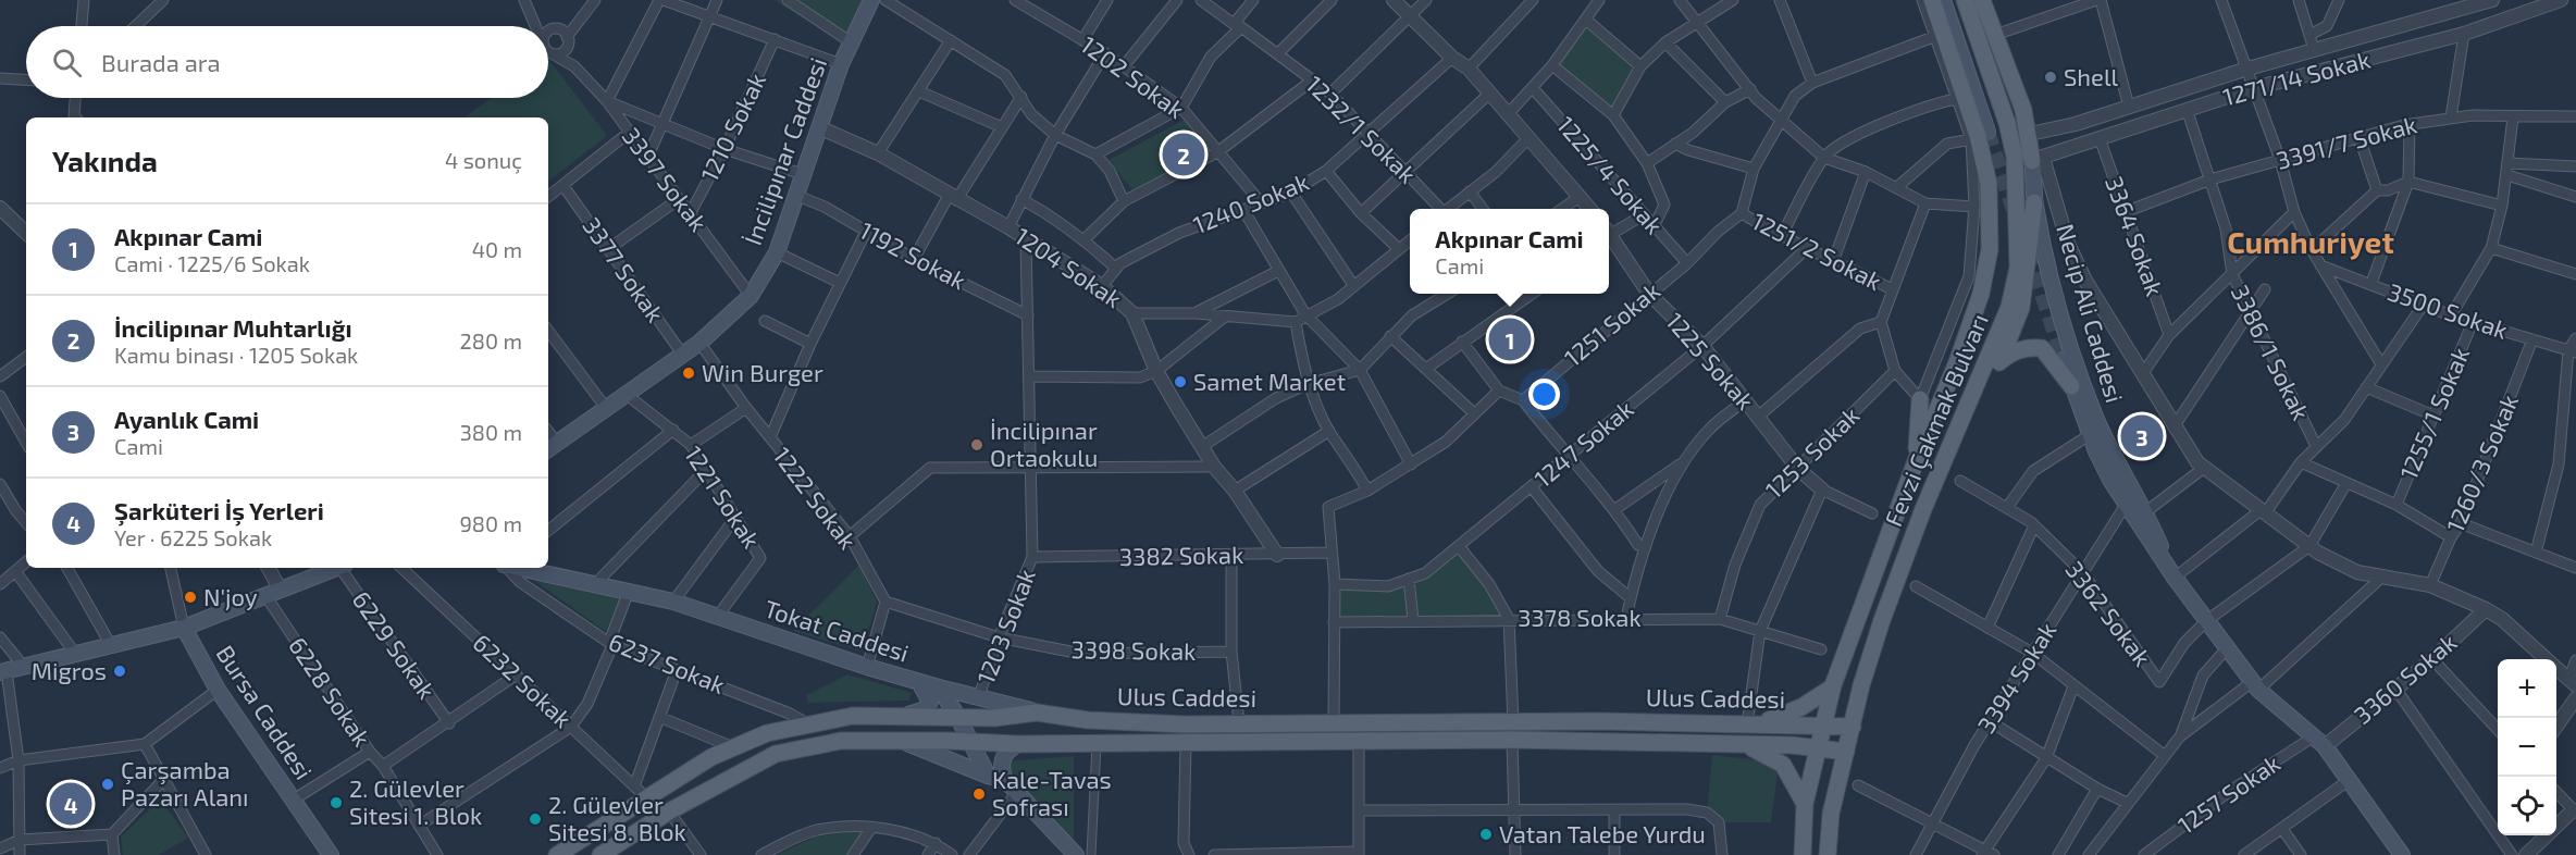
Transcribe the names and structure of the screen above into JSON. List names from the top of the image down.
{
  "streets": {
    "main road": [
      "İncilipınar Caddesi",
      "Necip Ali Caddesi",
      "Fevzi Çakmak Bulvarı",
      "Tokat Caddesi",
      "Ulus Caddesi",
      "Bursa Caddesi"
    ],
    "street": [
      "1202 Sokak",
      "1271/14 Sokak",
      "1210 Sokak",
      "1232/1 Sokak",
      "3391/7 Sokak",
      "1225/4 Sokak",
      "3397 Sokak",
      "1240 Sokak",
      "3364 Sokak",
      "1251/2 Sokak",
      "1192 Sokak",
      "1204 Sokak",
      "3377 Sokak",
      "3500 Sokak",
      "1251 Sokak",
      "3386/1 Sokak",
      "1225 Sokak",
      "1255/1 Sokak",
      "1247 Sokak",
      "1253 Sokak",
      "1260/3 Sokak",
      "1221 Sokak",
      "1222 Sokak",
      "3382 Sokak",
      "3362 Sokak",
      "3378 Sokak",
      "1203 Sokak",
      "6229 Sokak",
      "3398 Sokak",
      "6237 Sokak",
      "3394 Sokak",
      "3360 Sokak",
      "6232 Sokak",
      "6228 Sokak",
      "1257 Sokak"
    ]
  },
  "crossings": [
    ["1202 Sokak", "1240 Sokak"],
    ["1271/14 Sokak", "3364 Sokak"],
    ["1271/14 Sokak", "3500 Sokak"],
    ["1271/14 Sokak", "Necip Ali Caddesi"],
    ["1271/14 Sokak", "3386/1 Sokak"],
    ["1210 Sokak", "3397 Sokak"],
    ["1232/1 Sokak", "1240 Sokak"],
    ["3391/7 Sokak", "3364 Sokak"],
    ["3391/7 Sokak", "3500 Sokak"],
    ["3391/7 Sokak", "3386/1 Sokak"],
    ["İncilipınar Caddesi", "3397 Sokak"],
    ["İncilipınar Caddesi", "1192 Sokak"],
    ["İncilipınar Caddesi", "1204 Sokak"],
    ["İncilipınar Caddesi", "3377 Sokak"],
    ["İncilipınar Caddesi", "1221 Sokak"],
    ["İncilipınar Caddesi", "1222 Sokak"],
    ["1225/4 Sokak", "1251 Sokak"],
    ["1240 Sokak", "1204 Sokak"],
    ["1251/2 Sokak", "1251 Sokak"],
    ["1251/2 Sokak", "1247 Sokak"],
    ["1251/2 Sokak", "1253 Sokak"],
    ["1192 Sokak", "1203 Sokak"],
    ["1204 Sokak", "3382 Sokak"],
    ["1204 Sokak", "1203 Sokak"],
    ["3500 Sokak", "1255/1 Sokak"],
    ["3500 Sokak", "1260/3 Sokak"],
    ["Necip Ali Caddesi", "3362 Sokak"],
    ["Necip Ali Caddesi", "3394 Sokak"],
    ["Necip Ali Caddesi", "3360 Sokak"],
    ["Necip Ali Caddesi", "1257 Sokak"],
    ["1251 Sokak", "1225 Sokak"],
    ["1225 Sokak", "1247 Sokak"],
    ["1225 Sokak", "1253 Sokak"],
    ["Fevzi Çakmak Bulvarı", "Ulus Caddesi"],
    ["1253 Sokak", "3378 Sokak"],
    ["1221 Sokak", "Tokat Caddesi"],
    ["1222 Sokak", "3398 Sokak"],
    ["3382 Sokak", "1203 Sokak"],
    ["3362 Sokak", "3394 Sokak"],
    ["1203 Sokak", "Tokat Caddesi"],
    ["1203 Sokak", "3398 Sokak"],
    ["Tokat Caddesi", "Ulus Caddesi"],
    ["6237 Sokak", "Ulus Caddesi"],
    ["3360 Sokak", "1257 Sokak"],
    ["6232 Sokak", "Ulus Caddesi"]
  ],
  "districts": ["Cumhuriyet"],
  "places": [
    "Shell",
    "Win Burger",
    "Samet Market",
    "İncilipınar Ortaokulu",
    "N'joy",
    "Migros",
    "Çarşamba Pazarı Alanı",
    "Kale-Tavas Sofrası",
    "2. Gülevler Sitesi 1. Blok",
    "2. Gülevler Sitesi 8. Blok",
    "Vatan Talebe Yurdu"
  ],
  "page": {
    "search": "Burada ara",
    "heading": ["Yakında", "4 sonuç"],
    "pins": [
      "2",
      "1",
      "3",
      "4"
    ],
    "list": [
      {
        "mark": "1",
        "name": "Akpınar Cami",
        "note": "Cami · 1225/6 Sokak",
        "value": "40 m"
      },
      {
        "mark": "2",
        "name": "İncilipınar Muhtarlığı",
        "note": "Kamu binası · 1205 Sokak",
        "value": "280 m"
      },
      {
        "mark": "3",
        "name": "Ayanlık Cami",
        "note": "Cami",
        "value": "380 m"
      },
      {
        "mark": "4",
        "name": "Şarküteri İş Yerleri",
        "note": "Yer · 6225 Sokak",
        "value": "980 m"
      }
    ],
    "popup": ["Akpınar Cami", "Cami"],
    "map_buttons": ["+", "−"]
  }
}
